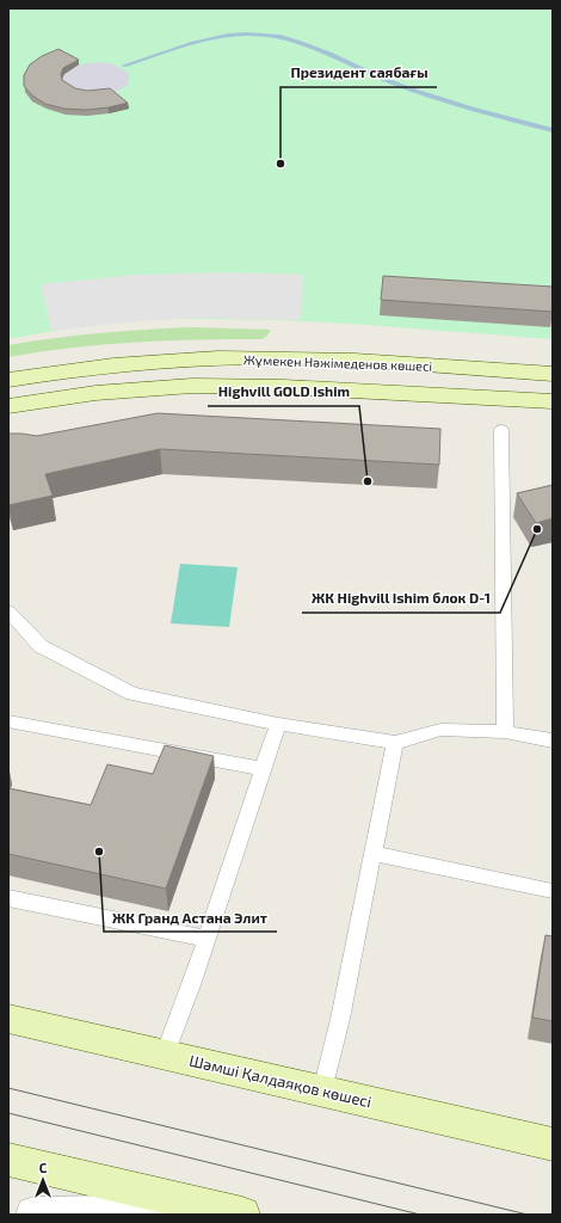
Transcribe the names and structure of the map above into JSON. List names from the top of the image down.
{
  "streets": {
    "main road": ["Жұмекен Нәжімеденов көшесі", "Шәмші Қалдаяқов көшесі"]
  },
  "places": [
    "Президент саябағы",
    "Highvill GOLD Ishim",
    "ЖК Highvill Ishim блок D-1",
    "ЖК Гранд Астана Элит"
  ],
  "north": "top"
}
